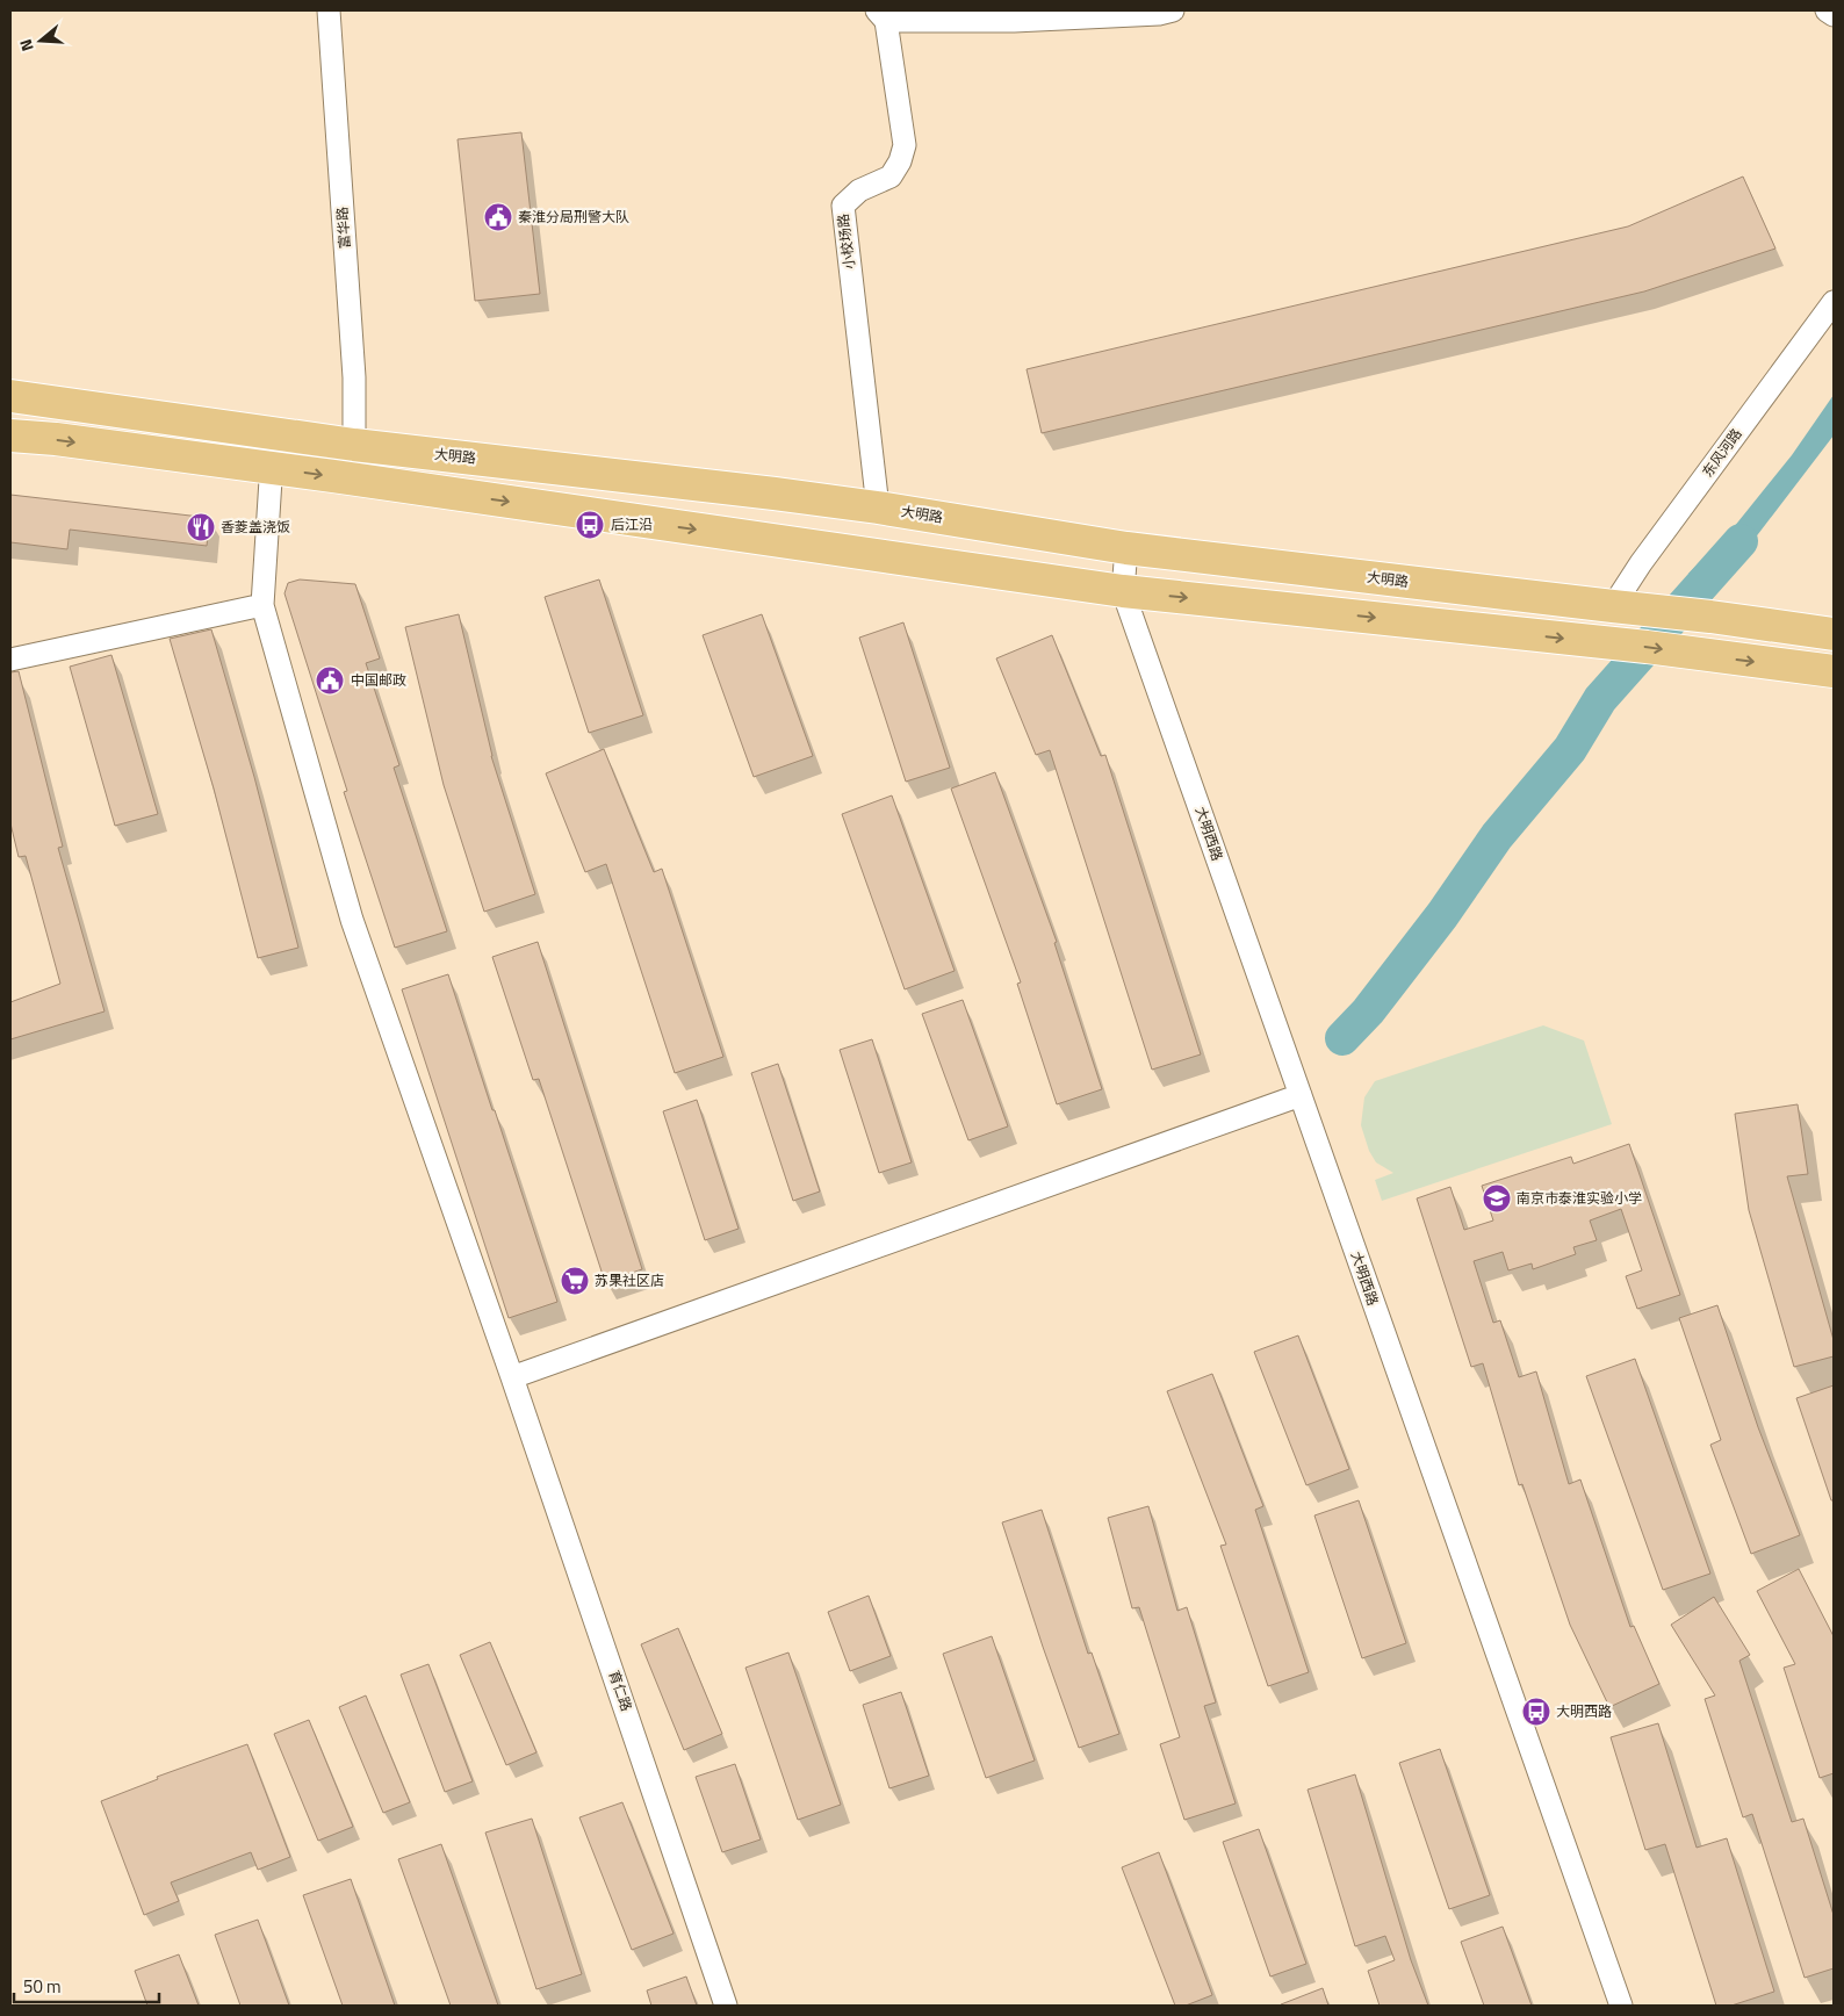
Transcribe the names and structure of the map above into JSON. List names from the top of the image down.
{
  "streets": {
    "street": [
      "富华路",
      "小校场路",
      "东风河路",
      "大明西路",
      "育仁路"
    ]
  },
  "places": {
    "public building": ["秦淮分局刑警大队", "中国邮政"],
    "bus stop": ["后江沿", "大明西路"],
    "restaurant": ["香菱盖浇饭"],
    "school or university": ["南京市泰淮实验小学"],
    "supermarket": ["苏果社区店"]
  },
  "scale_bar": "50 m",
  "north": "left"
}
